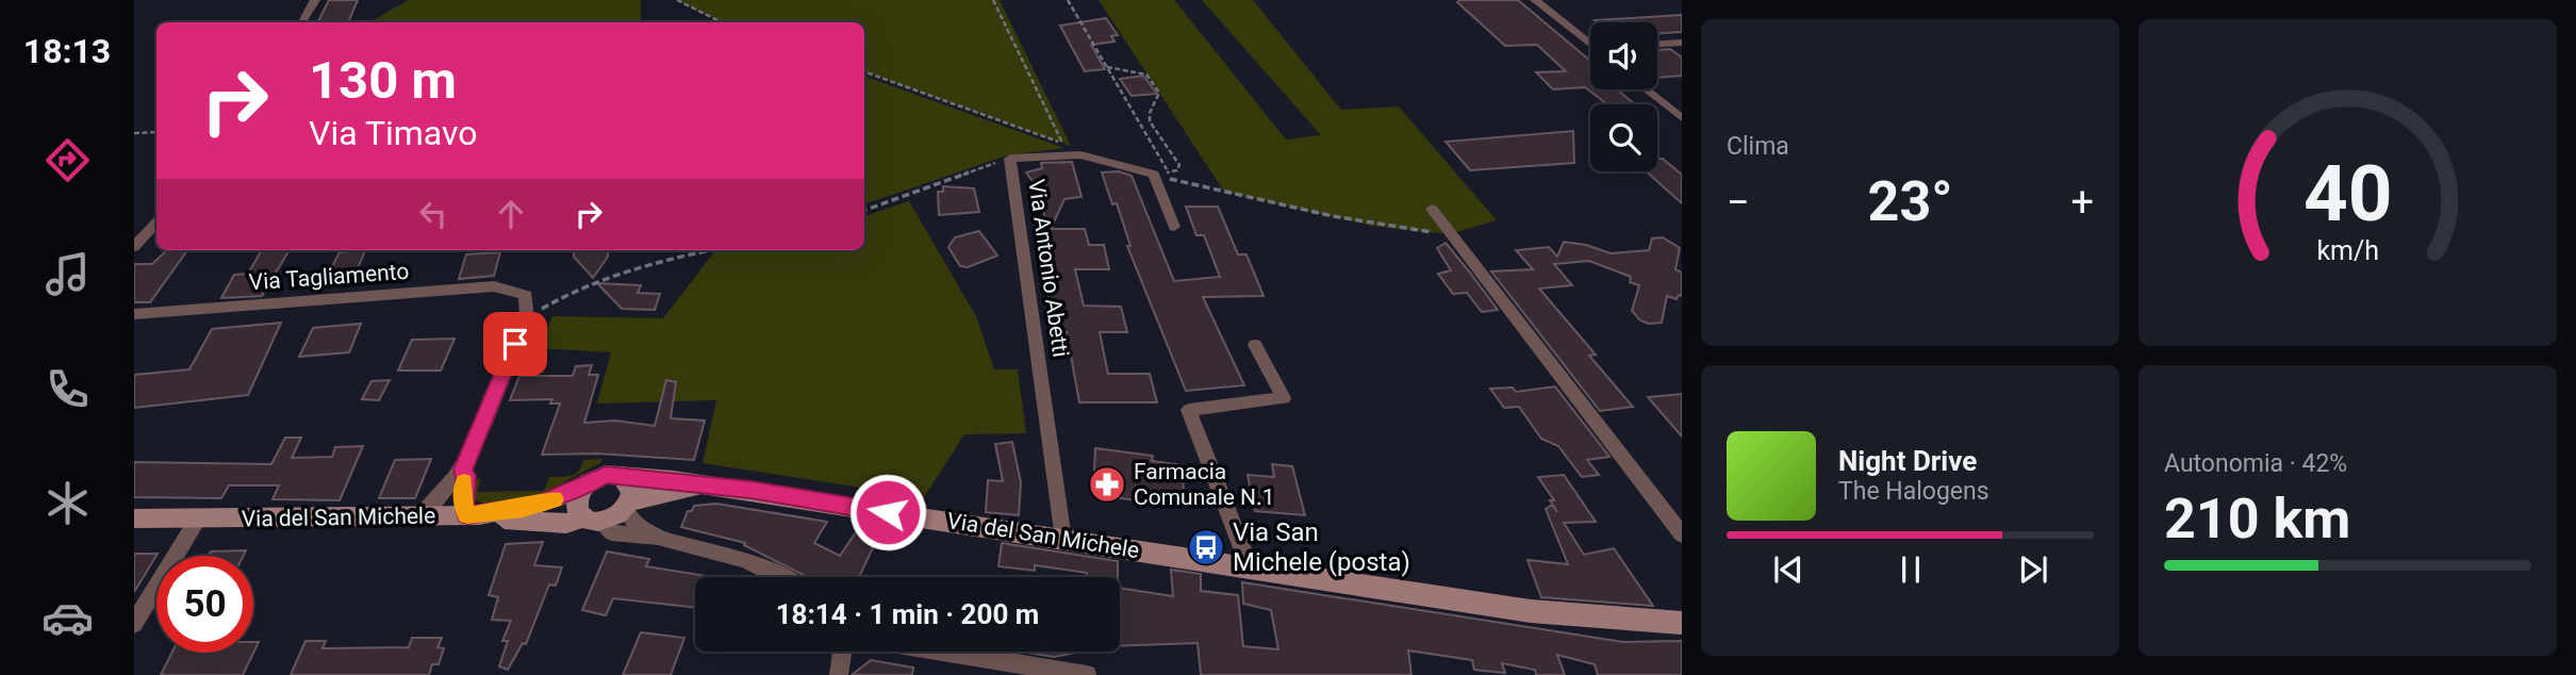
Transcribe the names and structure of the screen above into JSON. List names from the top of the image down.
{
  "streets": {
    "main road": ["Via del San Michele"],
    "street": ["Via Antonio Abetti", "Via Tagliamento"]
  },
  "crossings": [
    ["Via Antonio Abetti", "Via del San Michele"]
  ],
  "places": {
    "pharmacy": ["Farmacia Comunale N.1"],
    "bus stop": ["Via San Michele (posta)"]
  },
  "page": {
    "tabs": "18:13",
    "tile": [
      "Clima",
      ["Autonomia · 42%", "210 km"]
    ],
    "turn": ["130 m", "Via Timavo"],
    "heat": ["−", "23°", "+"],
    "song": ["Night Drive", "The Halogens"],
    "limit": "50",
    "trip": "18:14 · 1 min · 200 m",
    "gauge": ["40", "km/h"]
  }
}
